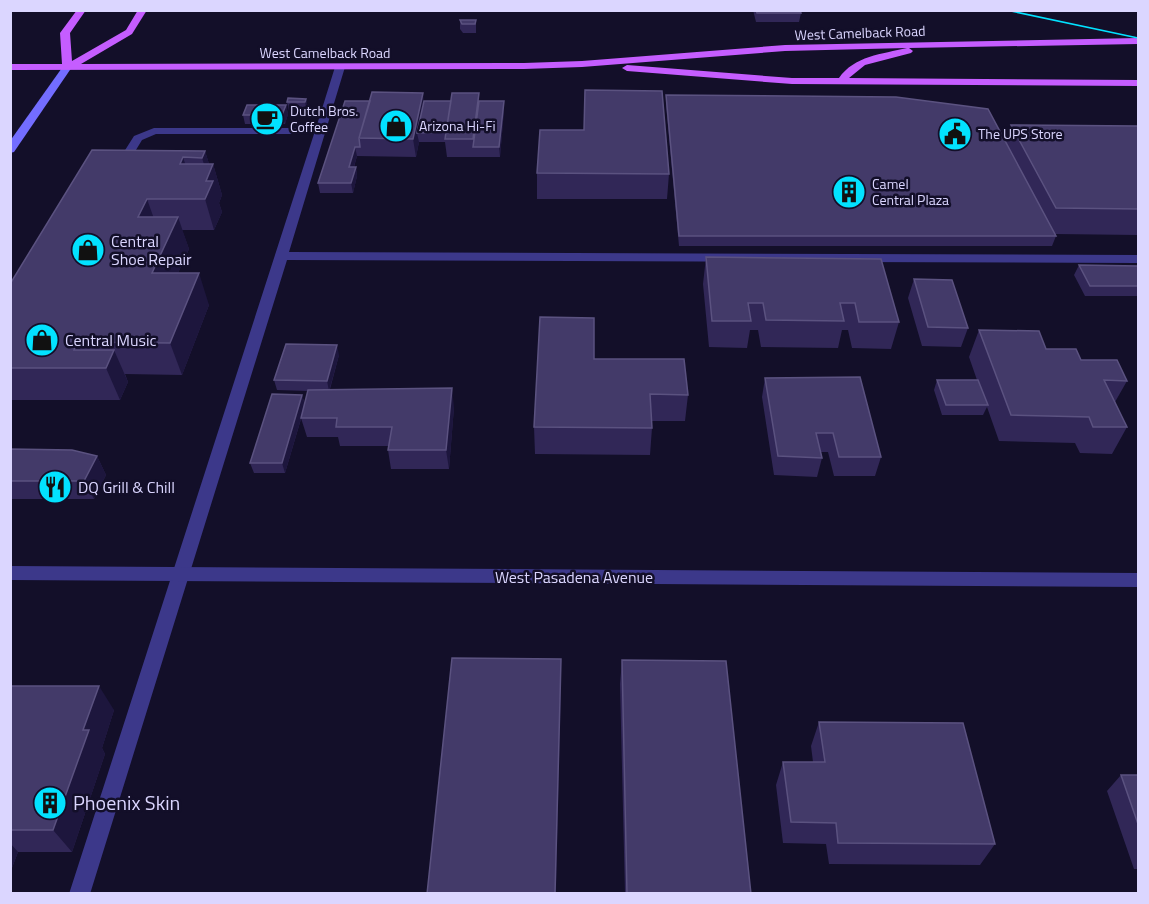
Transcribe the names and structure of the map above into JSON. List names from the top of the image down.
{
  "streets": {
    "main road": ["West Camelback Road"],
    "street": ["West Pasadena Avenue"]
  },
  "places": {
    "cafe": ["Dutch Bros. Coffee"],
    "shop": ["Arizona Hi-Fi", "Central Shoe Repair", "Central Music"],
    "public building": ["The UPS Store"],
    "building": ["Camel Central Plaza", "Phoenix Skin"],
    "restaurant": ["DQ Grill & Chill"]
  }
}
